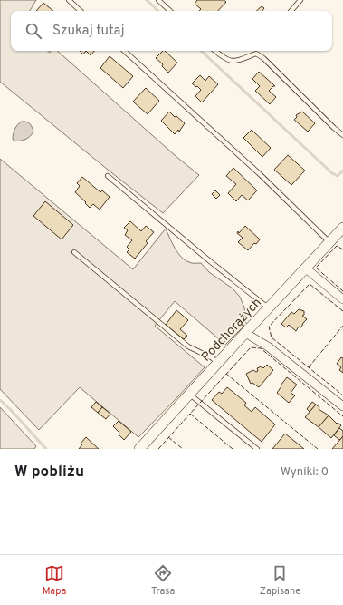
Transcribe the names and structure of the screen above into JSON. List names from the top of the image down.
{
  "streets": {
    "street": ["Podchorążych"]
  },
  "page": {
    "search": "Szukaj tutaj",
    "heading": ["W pobliżu", "Wyniki: 0"],
    "nav": ["Mapa", "Trasa", "Zapisane"]
  }
}
